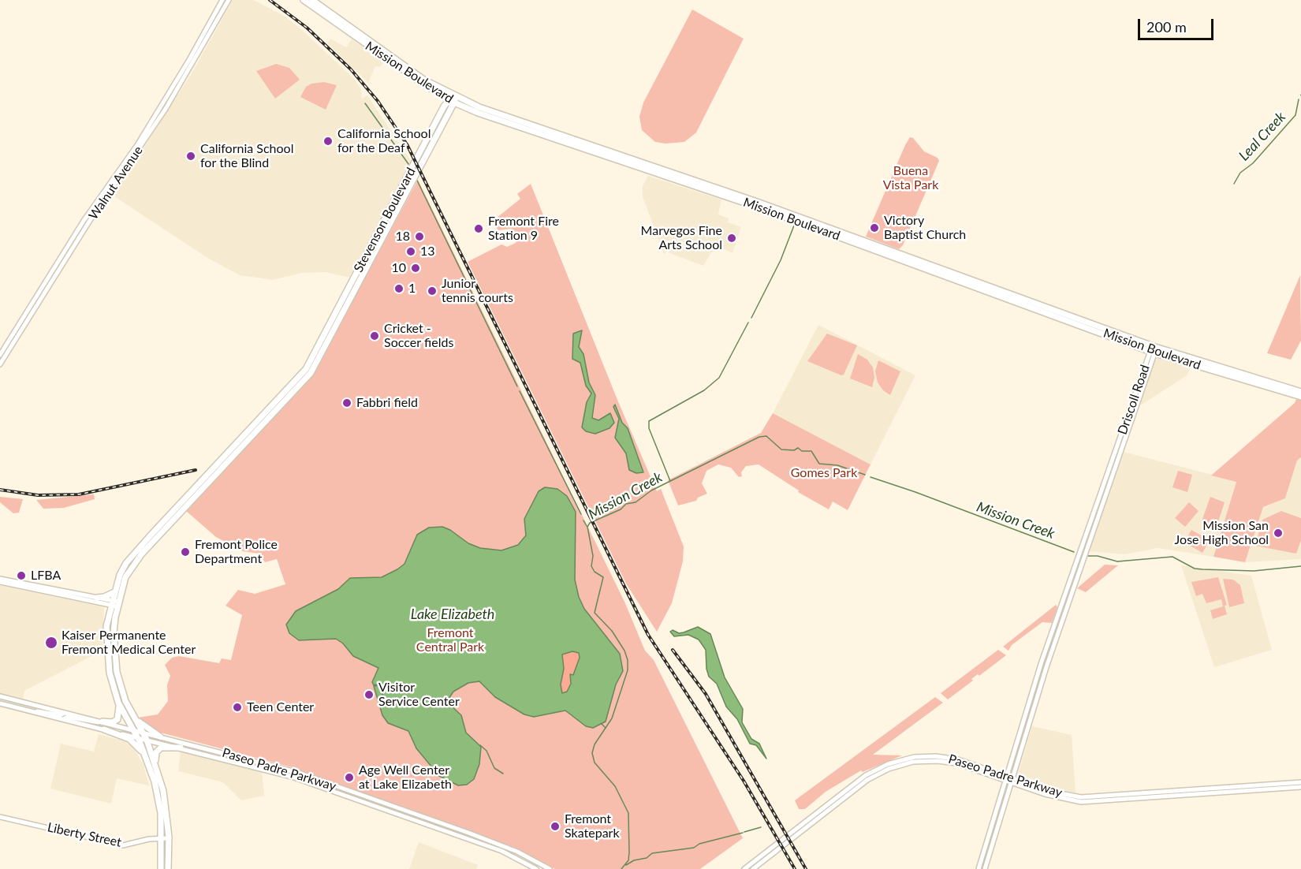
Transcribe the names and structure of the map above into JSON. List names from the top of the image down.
{
  "streets": {
    "main road": [
      "Mission Boulevard",
      "Walnut Avenue",
      "Stevenson Boulevard",
      "Driscoll Road",
      "Paseo Padre Parkway",
      "Liberty Street"
    ]
  },
  "crossings": [
    ["Mission Boulevard", "Stevenson Boulevard"],
    ["Mission Boulevard", "Driscoll Road"],
    ["Stevenson Boulevard", "Paseo Padre Parkway"],
    ["Stevenson Boulevard", "Liberty Street"],
    ["Driscoll Road", "Paseo Padre Parkway"]
  ],
  "water": ["Leal Creek", "Mission Creek", "Lake Elizabeth"],
  "parks": ["Buena Vista Park", "Gomes Park", "Fremont Central Park"],
  "places": [
    "California School for the Deaf",
    "California School for the Blind",
    "Victory Baptist Church",
    "Fremont Fire Station 9",
    "18",
    "Marvegos Fine Arts School",
    "13",
    "10",
    "1",
    "Junior tennis courts",
    "Cricket - Soccer fields",
    "Fabbri field",
    "Mission San Jose High School",
    "Fremont Police Department",
    "LFBA",
    "Kaiser Permanente Fremont Medical Center",
    "Visitor Service Center",
    "Teen Center",
    "Age Well Center at Lake Elizabeth",
    "Fremont Skatepark"
  ],
  "scale_bar": "200 m"
}
